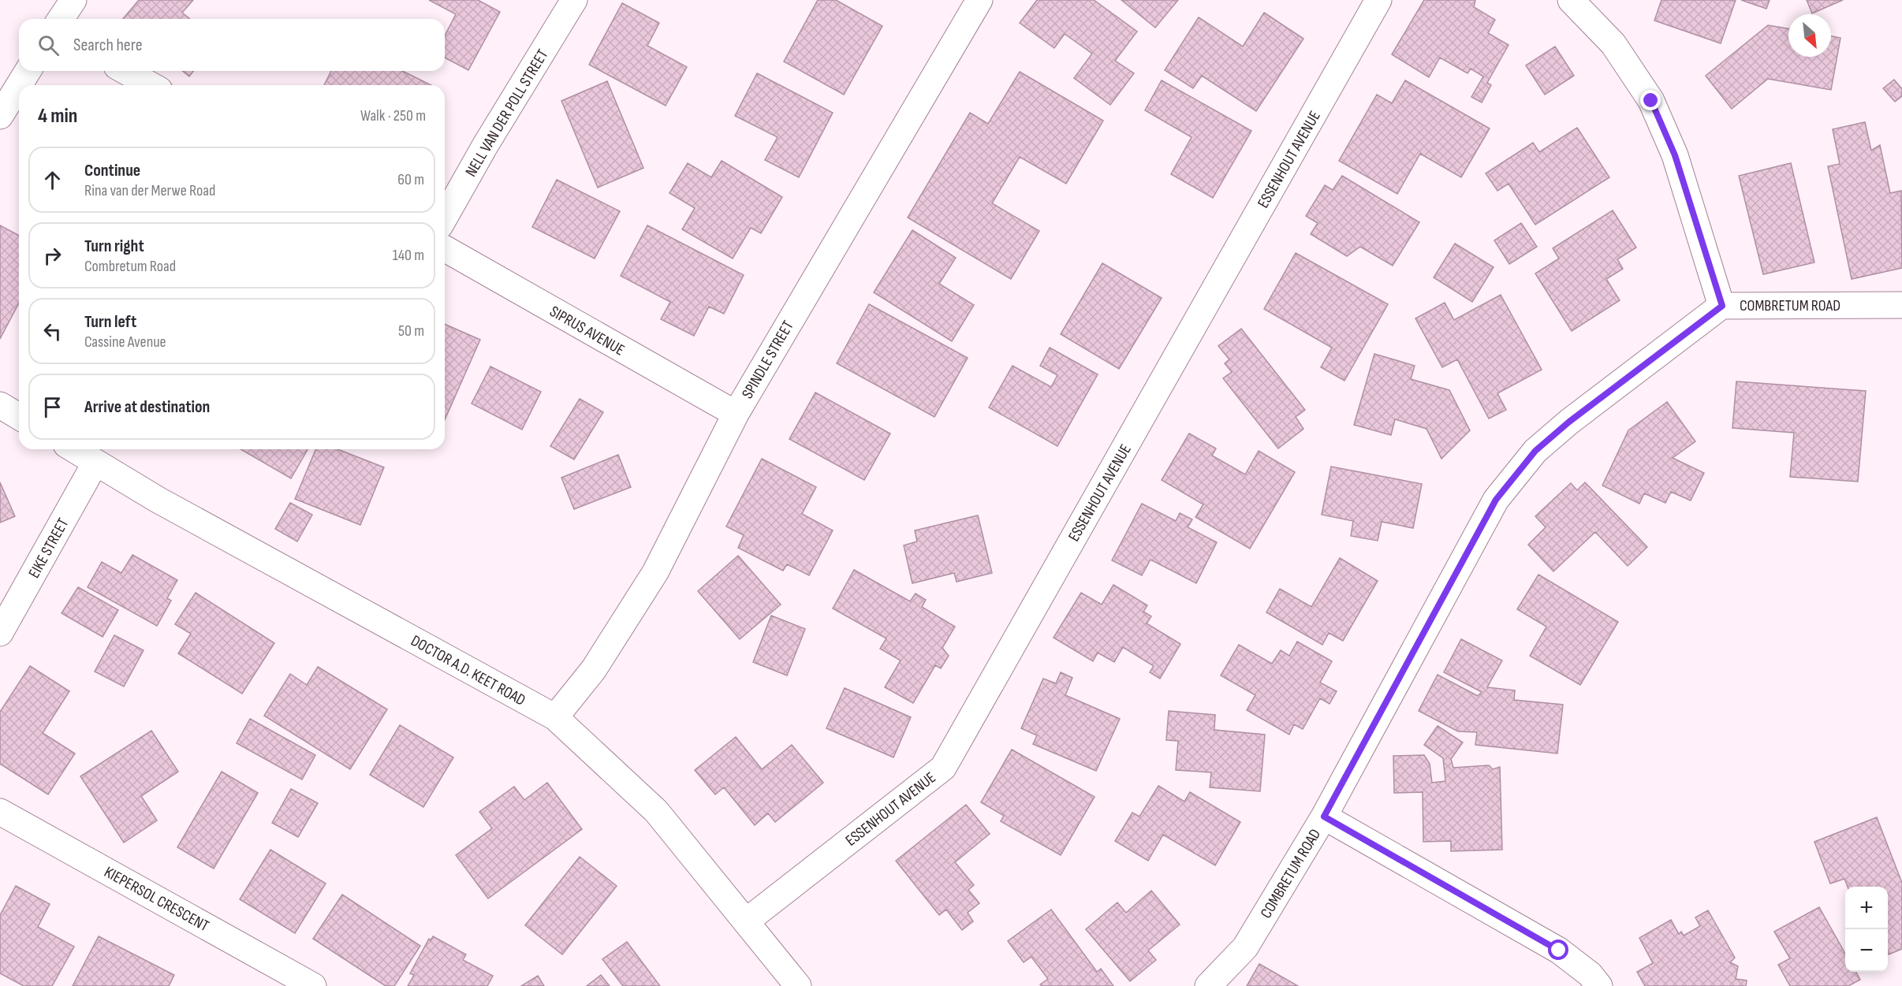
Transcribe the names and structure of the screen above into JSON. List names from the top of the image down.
{
  "streets": {
    "street": [
      "NELL VAN DER POLL STREET",
      "ESSENHOUT AVENUE",
      "COMBRETUM ROAD",
      "SIPRUS AVENUE",
      "SPINDLE STREET",
      "EIKE STREET",
      "DOCTOR A.D. KEET ROAD",
      "KIEPERSOL CRESCENT"
    ]
  },
  "crossings": [
    ["ESSENHOUT AVENUE", "DOCTOR A.D. KEET ROAD"],
    ["SIPRUS AVENUE", "SPINDLE STREET"],
    ["SPINDLE STREET", "DOCTOR A.D. KEET ROAD"],
    ["EIKE STREET", "DOCTOR A.D. KEET ROAD"]
  ],
  "north": "bottom right",
  "page": {
    "search": "Search here",
    "heading": ["4 min", "Walk · 250 m"],
    "list": [
      ["Continue", "Rina van der Merwe Road", "60 m"],
      ["Turn right", "Combretum Road", "140 m"],
      ["Turn left", "Cassine Avenue", "50 m"],
      "Arrive at destination"
    ],
    "map_buttons": ["+", "−"]
  }
}
